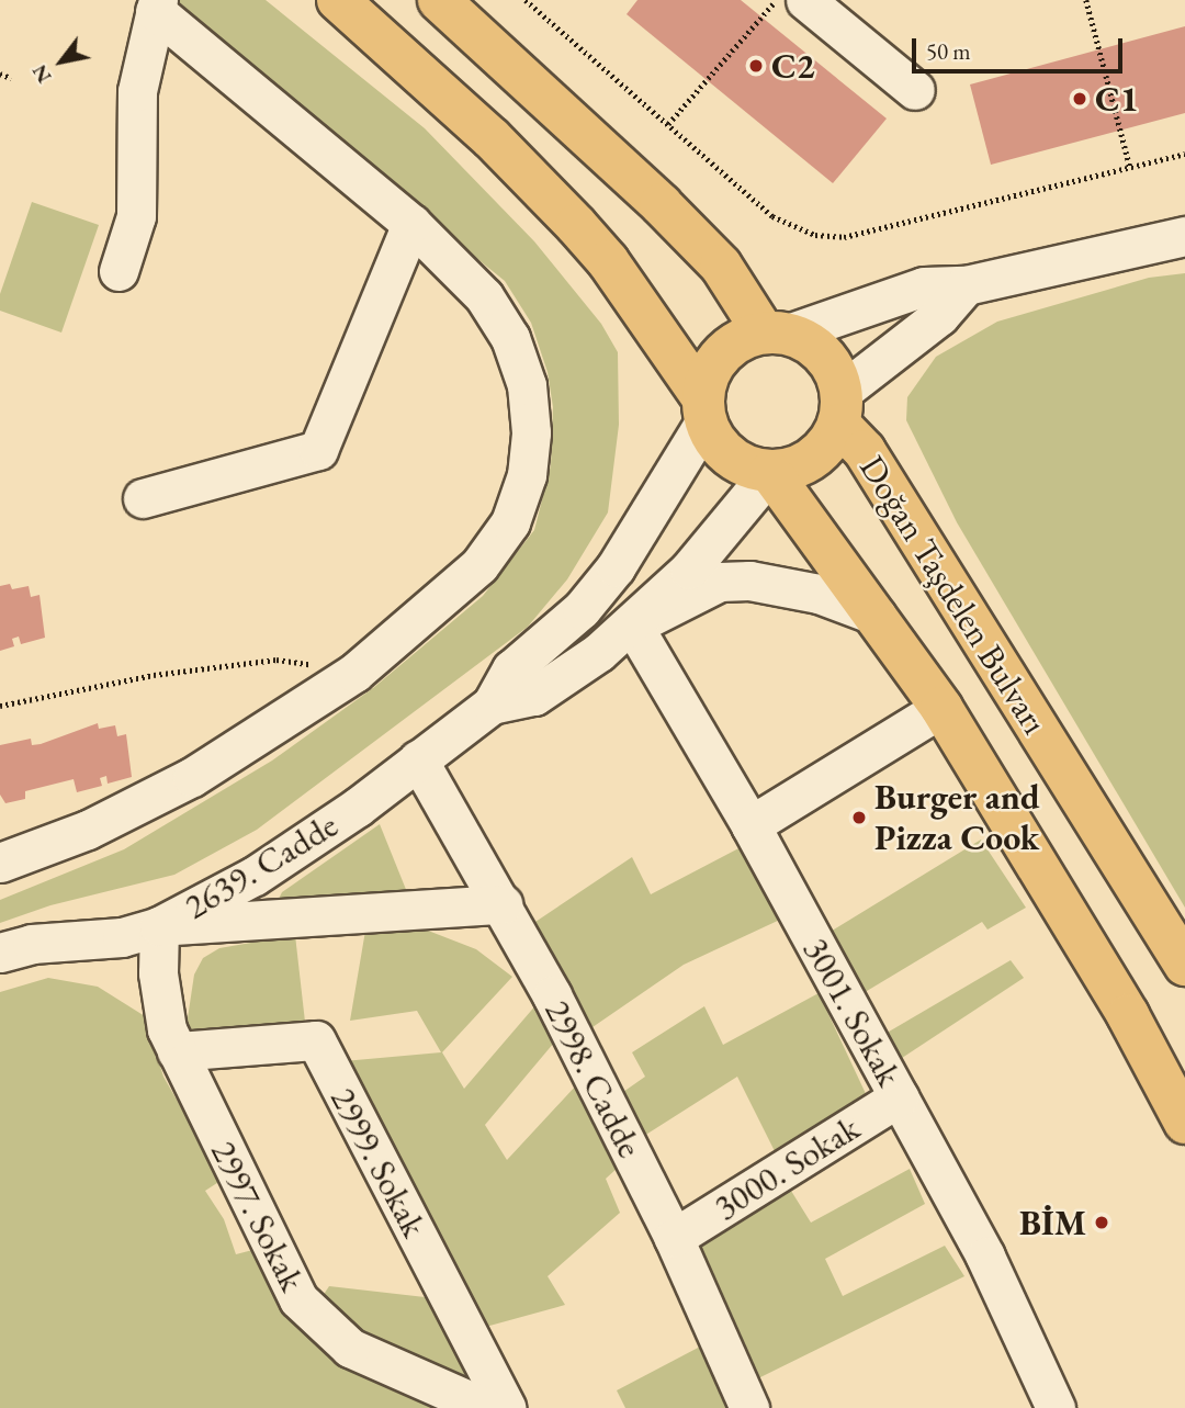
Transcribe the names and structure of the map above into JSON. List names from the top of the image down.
{
  "streets": {
    "main road": ["Doğan Taşdelen Bulvarı"],
    "street": [
      "2639. Cadde",
      "3001. Sokak",
      "2998. Cadde",
      "2999. Sokak",
      "3000. Sokak",
      "2997. Sokak"
    ]
  },
  "crossings": [
    ["Doğan Taşdelen Bulvarı", "2639. Cadde"],
    ["2639. Cadde", "3001. Sokak"],
    ["2639. Cadde", "2998. Cadde"],
    ["2639. Cadde", "2997. Sokak"],
    ["3001. Sokak", "3000. Sokak"],
    ["2998. Cadde", "3000. Sokak"],
    ["2999. Sokak", "2997. Sokak"]
  ],
  "places": [
    "C2",
    "C1",
    "Burger and Pizza Cook",
    "BİM"
  ],
  "scale_bar": "50 m",
  "north": "bottom left"
}
